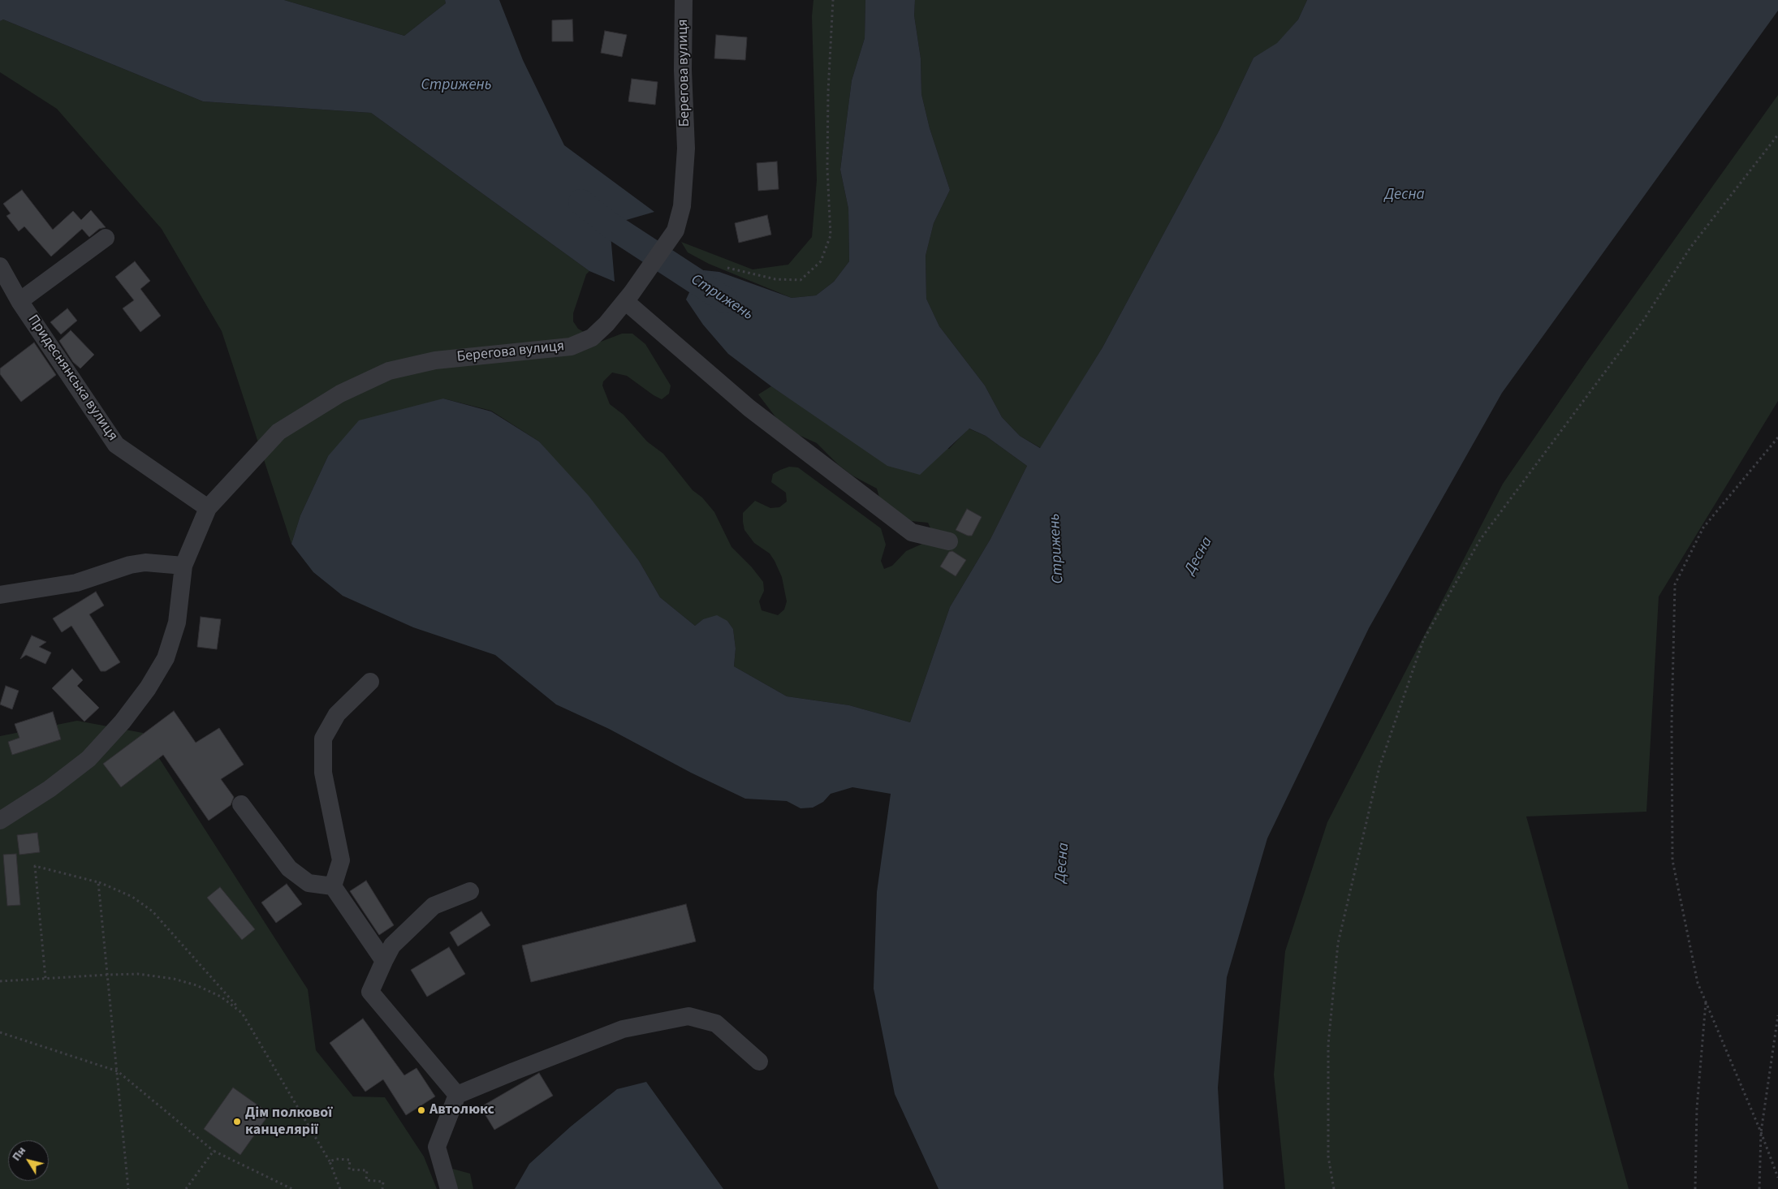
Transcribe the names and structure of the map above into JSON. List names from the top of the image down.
{
  "streets": {
    "street": ["Берегова вулиця", "Придеснянська вулиця"]
  },
  "crossings": [
    ["Берегова вулиця", "Придеснянська вулиця"]
  ],
  "water": ["Стрижень", "Десна"],
  "places": ["Автолюкс", "Дім полкової канцелярії"],
  "north": "top left"
}
